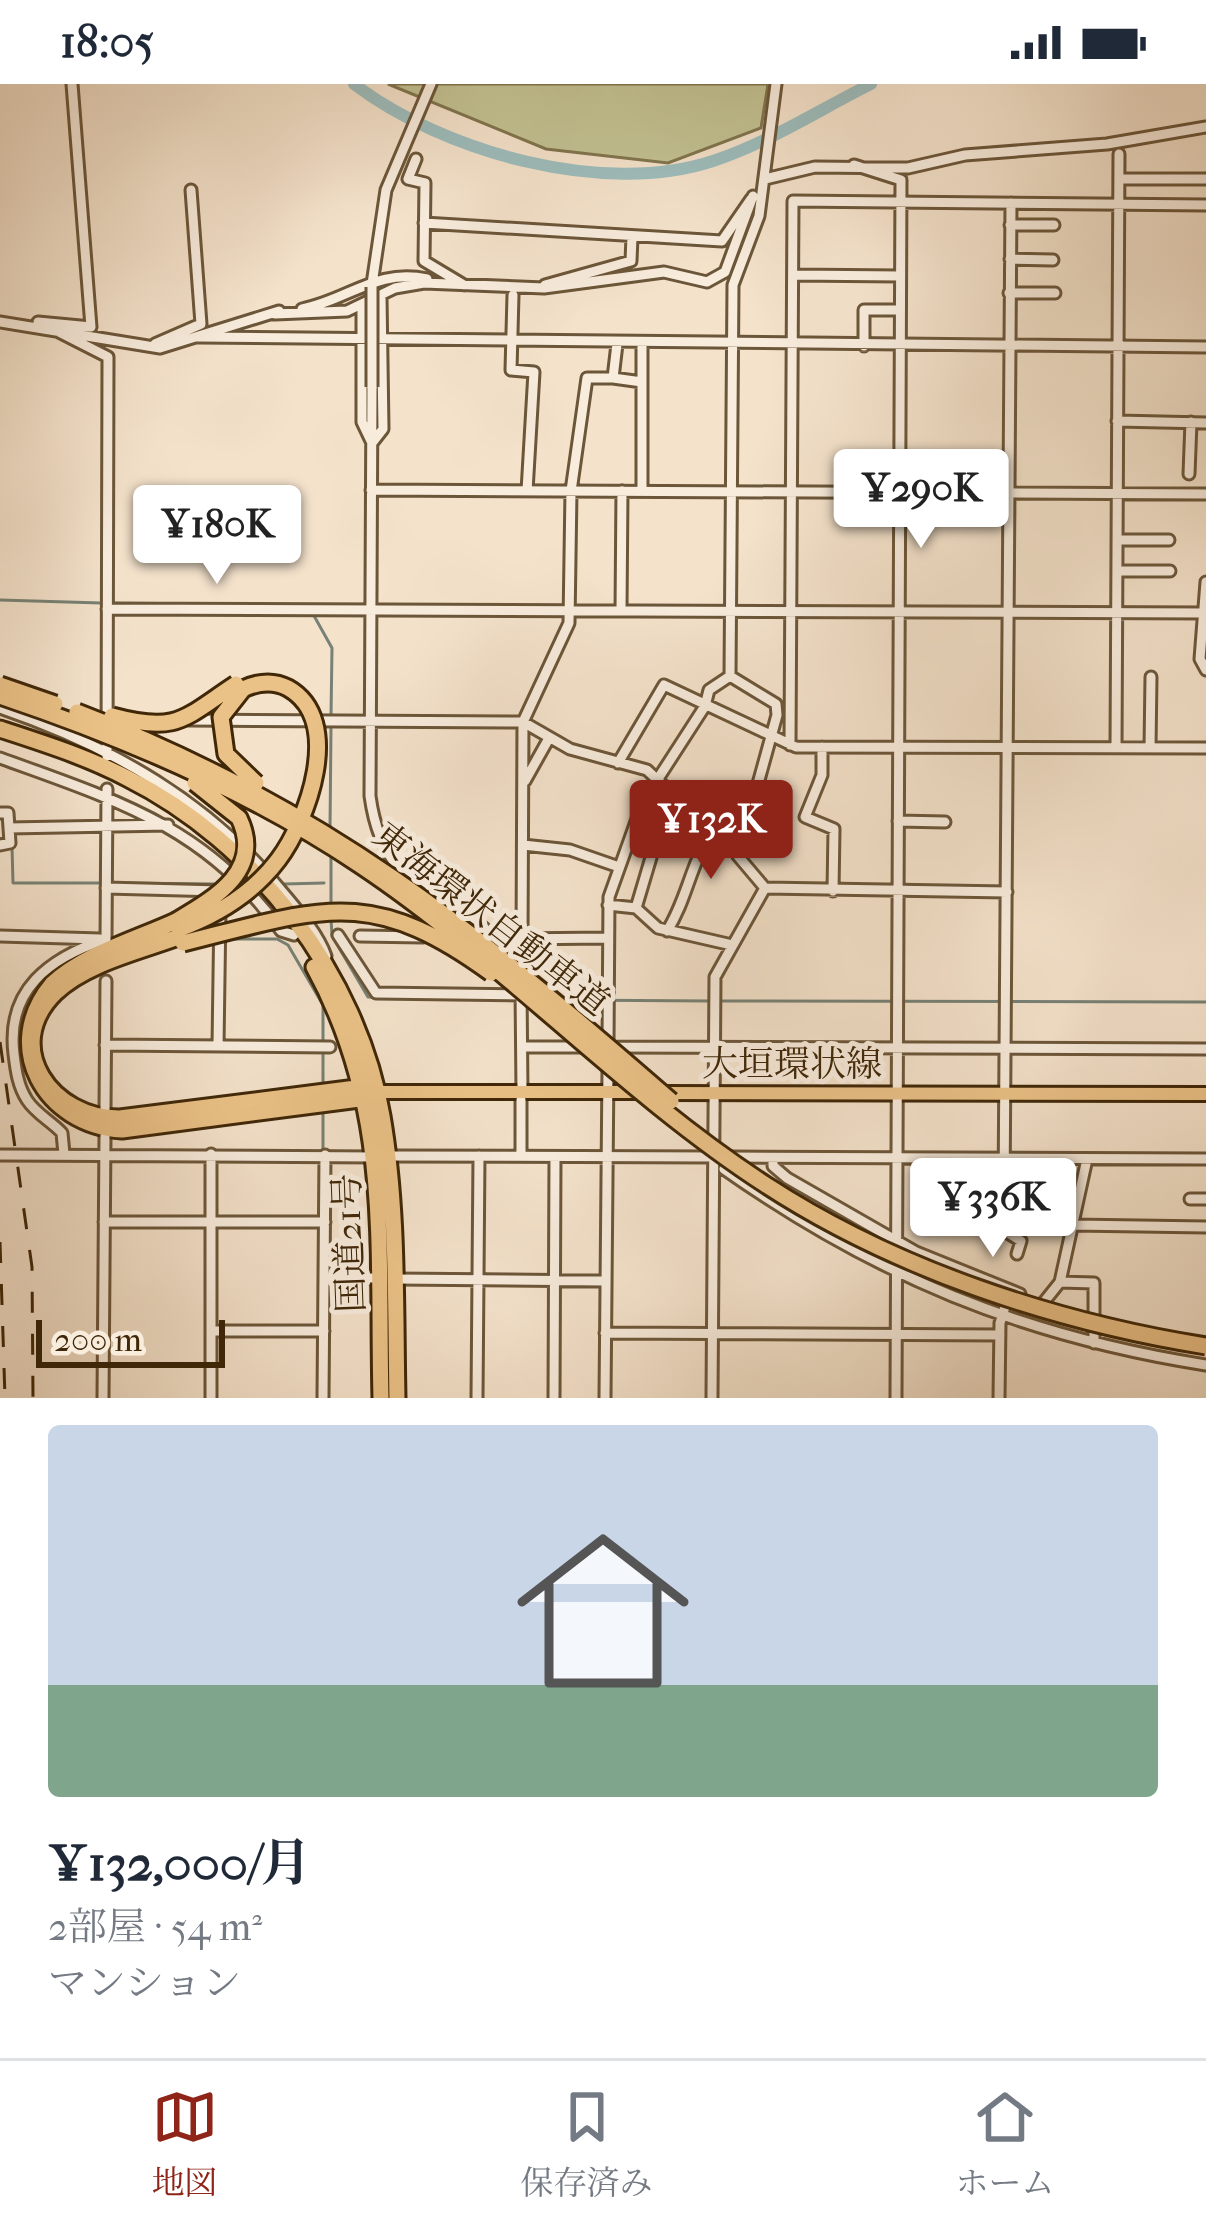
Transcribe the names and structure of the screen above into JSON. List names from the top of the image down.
{
  "streets": {
    "highway": ["東海環状自動車道", "国道21号"],
    "main road": ["大垣環状線"]
  },
  "crossings": [
    ["大垣環状線", "国道21号"]
  ],
  "scale_bar": "200 m",
  "page": {
    "status": "18:05",
    "price": [
      "¥290K",
      "¥180K",
      "¥132K",
      "¥336K"
    ],
    "scale": "200 m",
    "list": [
      {
        "name": "¥132,000/月",
        "note": "2部屋 · 54 m² · マンション"
      }
    ],
    "tabs": ["地図", "保存済み", "ホーム"]
  }
}
